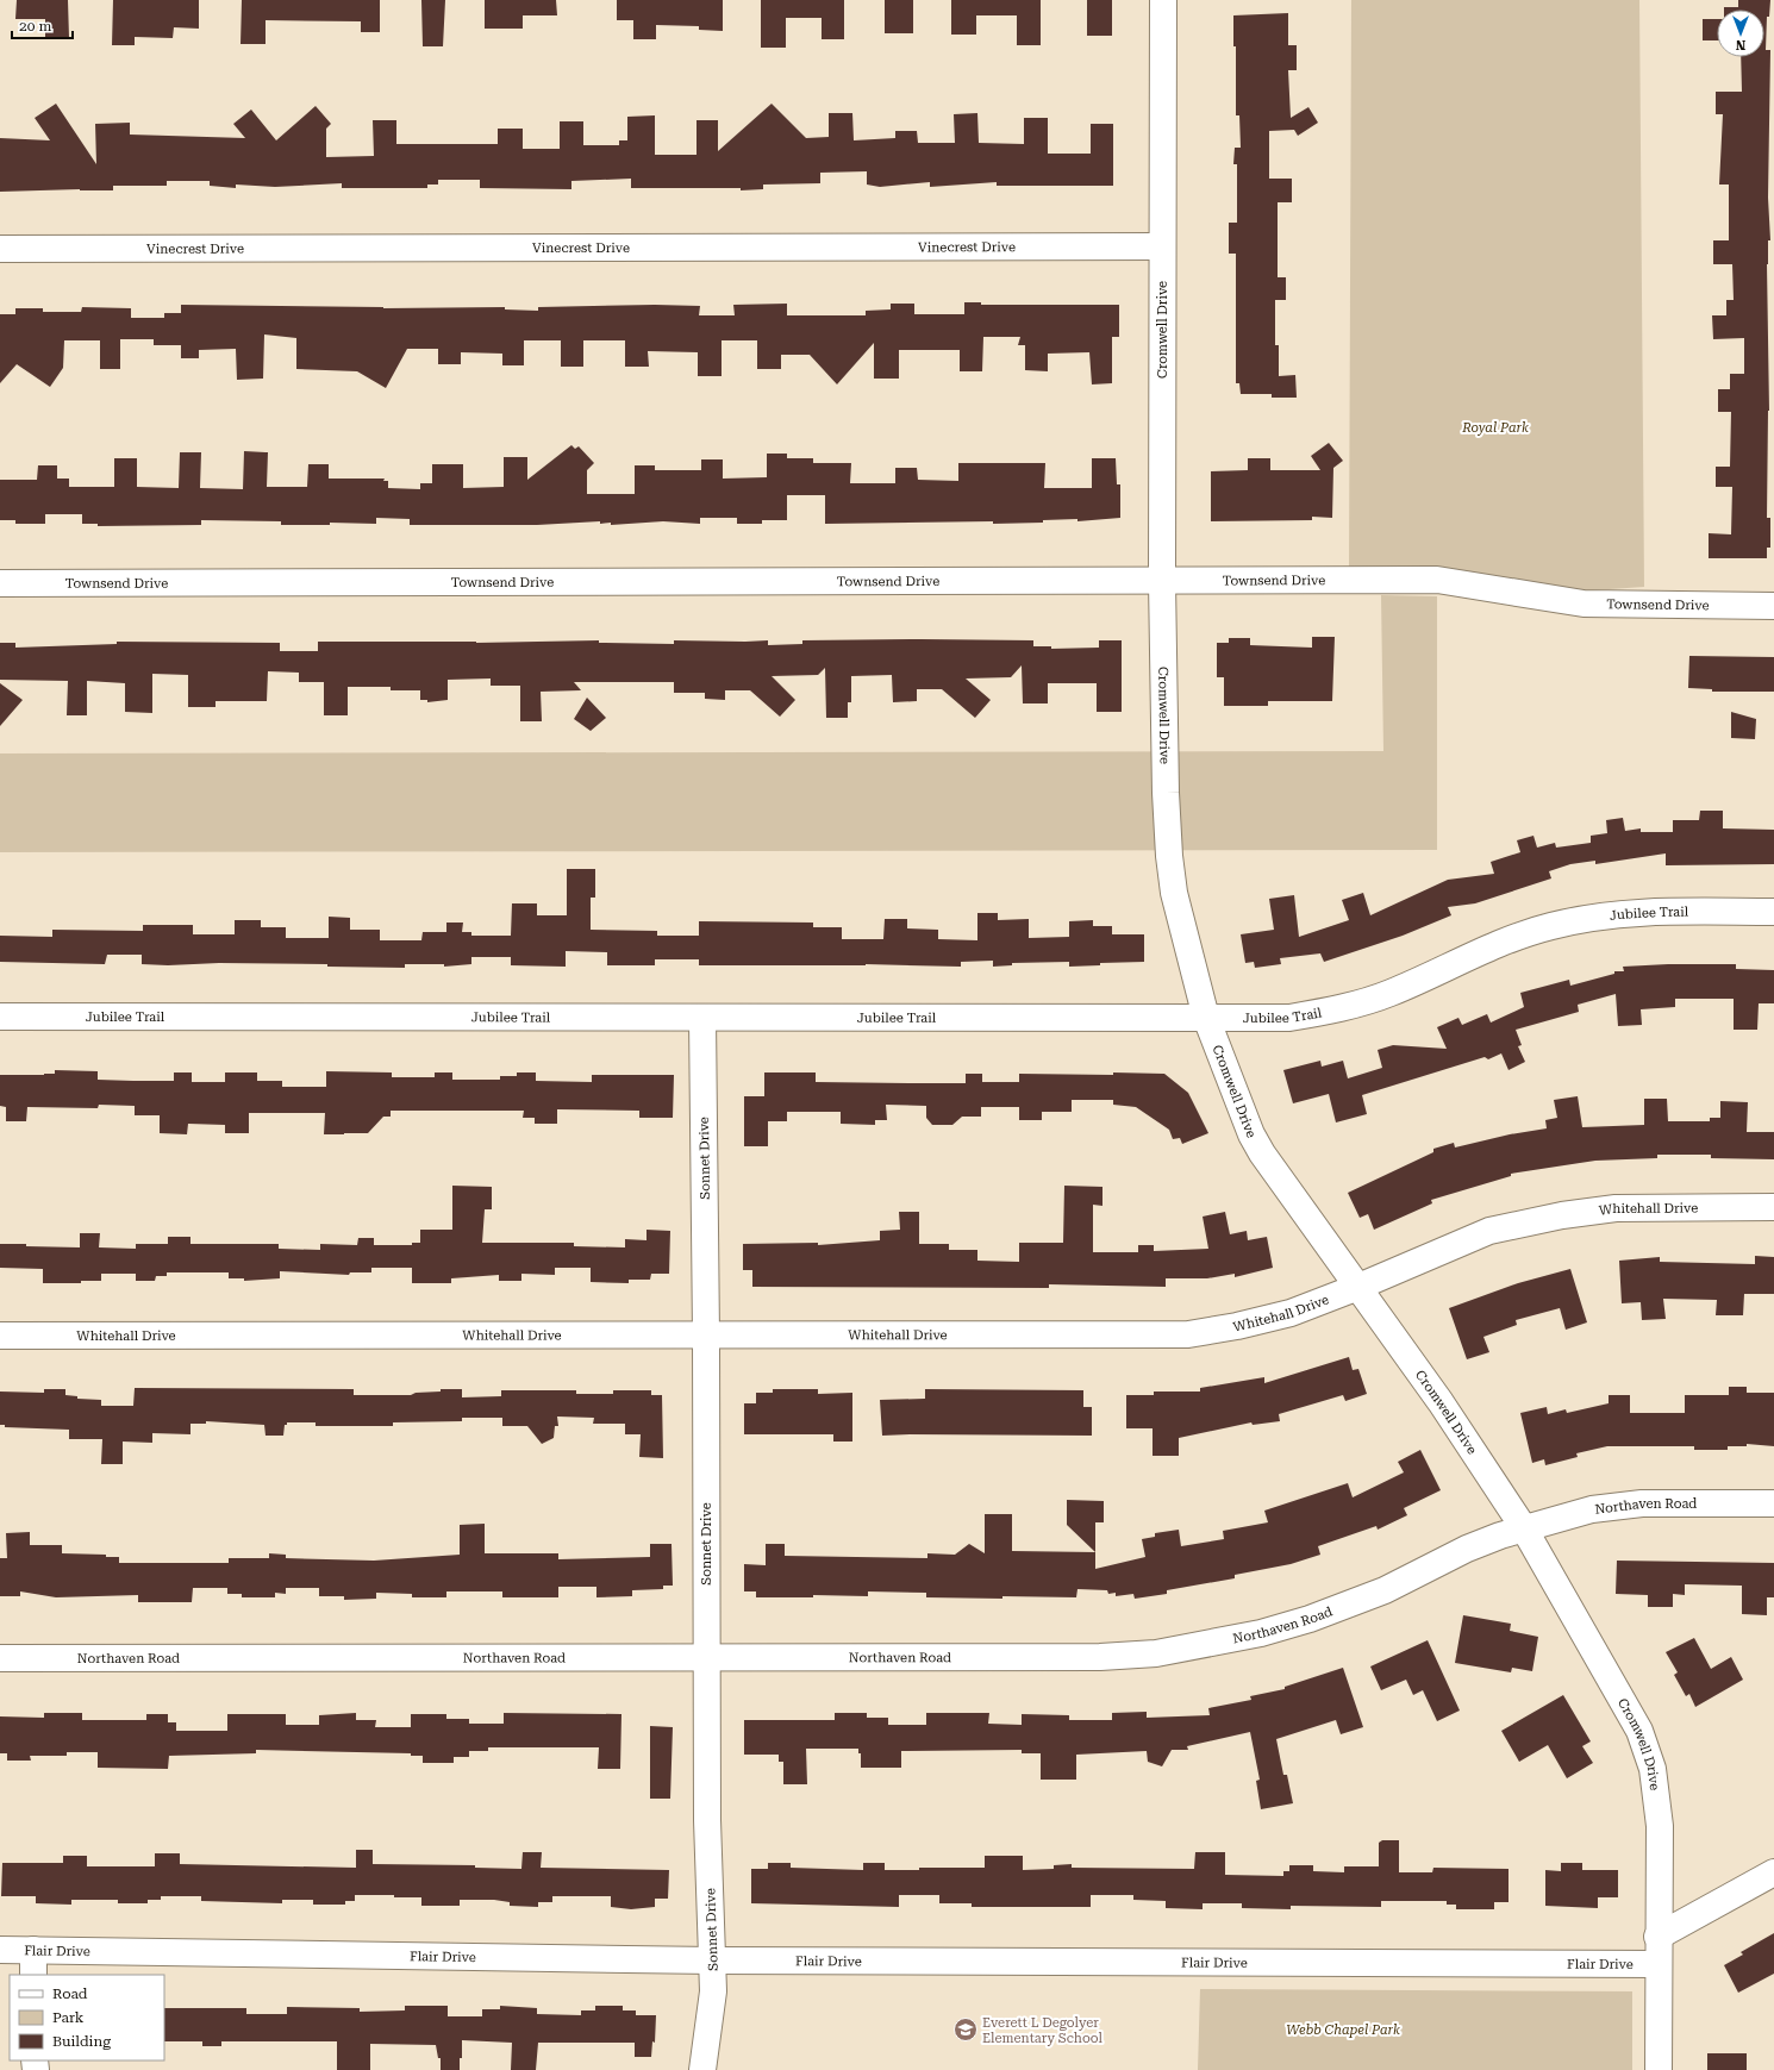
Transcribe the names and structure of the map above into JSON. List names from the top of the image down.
{
  "streets": {
    "street": [
      "Vinecrest Drive",
      "Cromwell Drive",
      "Townsend Drive",
      "Jubilee Trail",
      "Sonnet Drive",
      "Whitehall Drive",
      "Northaven Road",
      "Flair Drive"
    ]
  },
  "crossings": [
    ["Vinecrest Drive", "Cromwell Drive"],
    ["Cromwell Drive", "Townsend Drive"],
    ["Cromwell Drive", "Jubilee Trail"],
    ["Cromwell Drive", "Whitehall Drive"],
    ["Cromwell Drive", "Northaven Road"],
    ["Cromwell Drive", "Flair Drive"],
    ["Jubilee Trail", "Sonnet Drive"],
    ["Sonnet Drive", "Whitehall Drive"],
    ["Sonnet Drive", "Northaven Road"],
    ["Sonnet Drive", "Flair Drive"]
  ],
  "parks": ["Royal Park", "Webb Chapel Park"],
  "places": {
    "school or university": ["Everett L Degolyer Elementary School"]
  },
  "legend": ["Road", "Park", "Building"],
  "scale_bar": "20 m",
  "north": "bottom"
}
